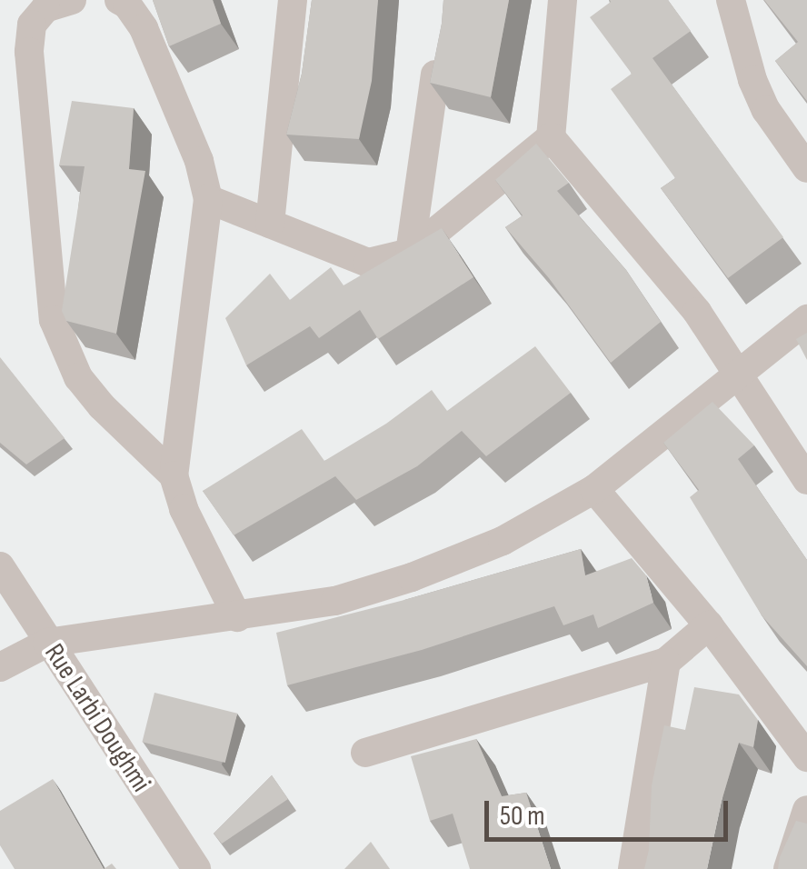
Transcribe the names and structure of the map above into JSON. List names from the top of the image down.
{
  "streets": {
    "street": ["Rue Larbi Doughmi"]
  },
  "scale_bar": "50 m"
}
